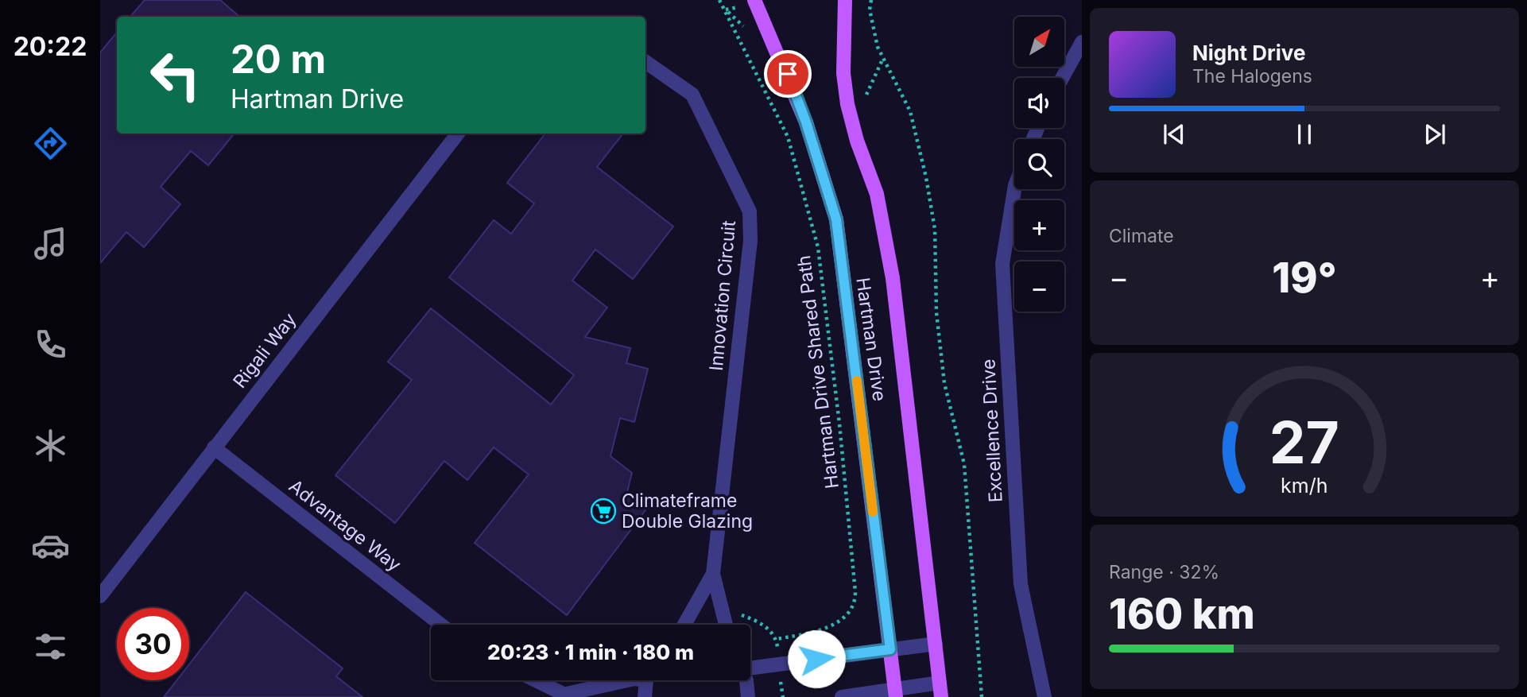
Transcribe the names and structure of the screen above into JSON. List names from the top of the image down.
{
  "streets": {
    "main road": ["Hartman Drive"],
    "street": [
      "Innovation Circuit",
      "Rigali Way",
      "Excellence Drive",
      "Advantage Way"
    ],
    "path": ["Hartman Drive Shared Path"]
  },
  "crossings": [
    ["Rigali Way", "Advantage Way"]
  ],
  "places": {
    "supermarket": ["Climateframe Double Glazing"]
  },
  "north": "top right",
  "page": {
    "tabs": "20:22",
    "map_buttons": ["+", "−"],
    "turn": ["20 m", "Hartman Drive"],
    "song": ["Night Drive", "The Halogens"],
    "tile": [
      "Climate",
      ["Range · 32%", "160 km"]
    ],
    "heat": ["−", "19°", "+"],
    "limit": "30",
    "trip": "20:23 · 1 min · 180 m",
    "gauge": ["27", "km/h"]
  }
}
